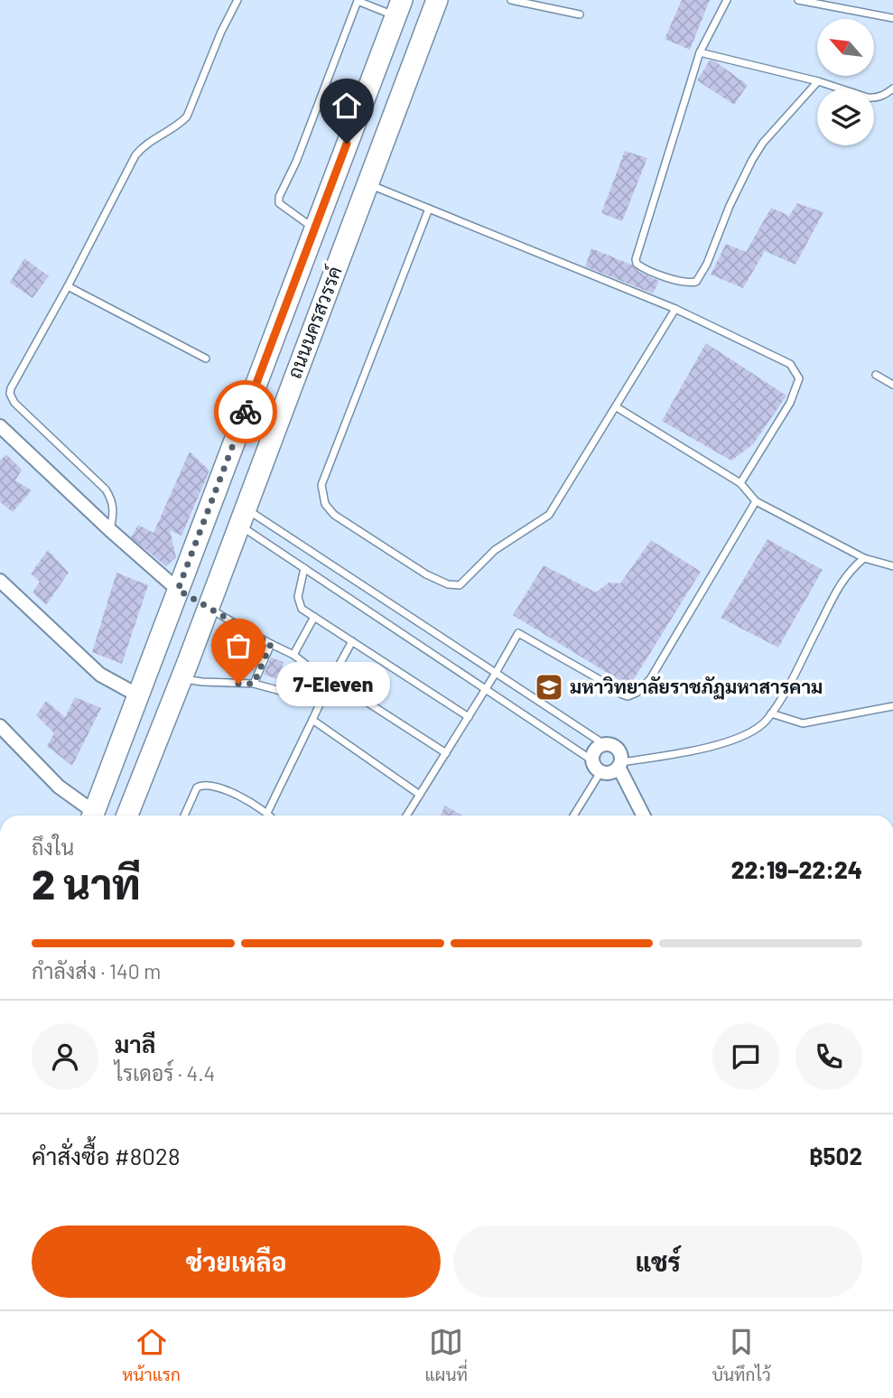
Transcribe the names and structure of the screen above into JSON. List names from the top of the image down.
{
  "streets": {
    "main road": ["ถนนนครสวรรค์"]
  },
  "places": {
    "other": ["7-Eleven"],
    "school or university": ["มหาวิทยาลัยราชภัฏมหาสารคาม"]
  },
  "north": "top left",
  "page": {
    "bubble": "7-Eleven",
    "heading": ["2 นาที", "ถึงใน", "22:19–22:24"],
    "panel": [
      "มาลี",
      "ไรเดอร์ · 4.4",
      "คำสั่งซื้อ #8028",
      "฿502"
    ],
    "bar": "กำลังส่ง · 140 m",
    "buttons": ["ช่วยเหลือ", "แชร์"],
    "tabs": ["หน้าแรก", "แผนที่", "บันทึกไว้"]
  }
}
